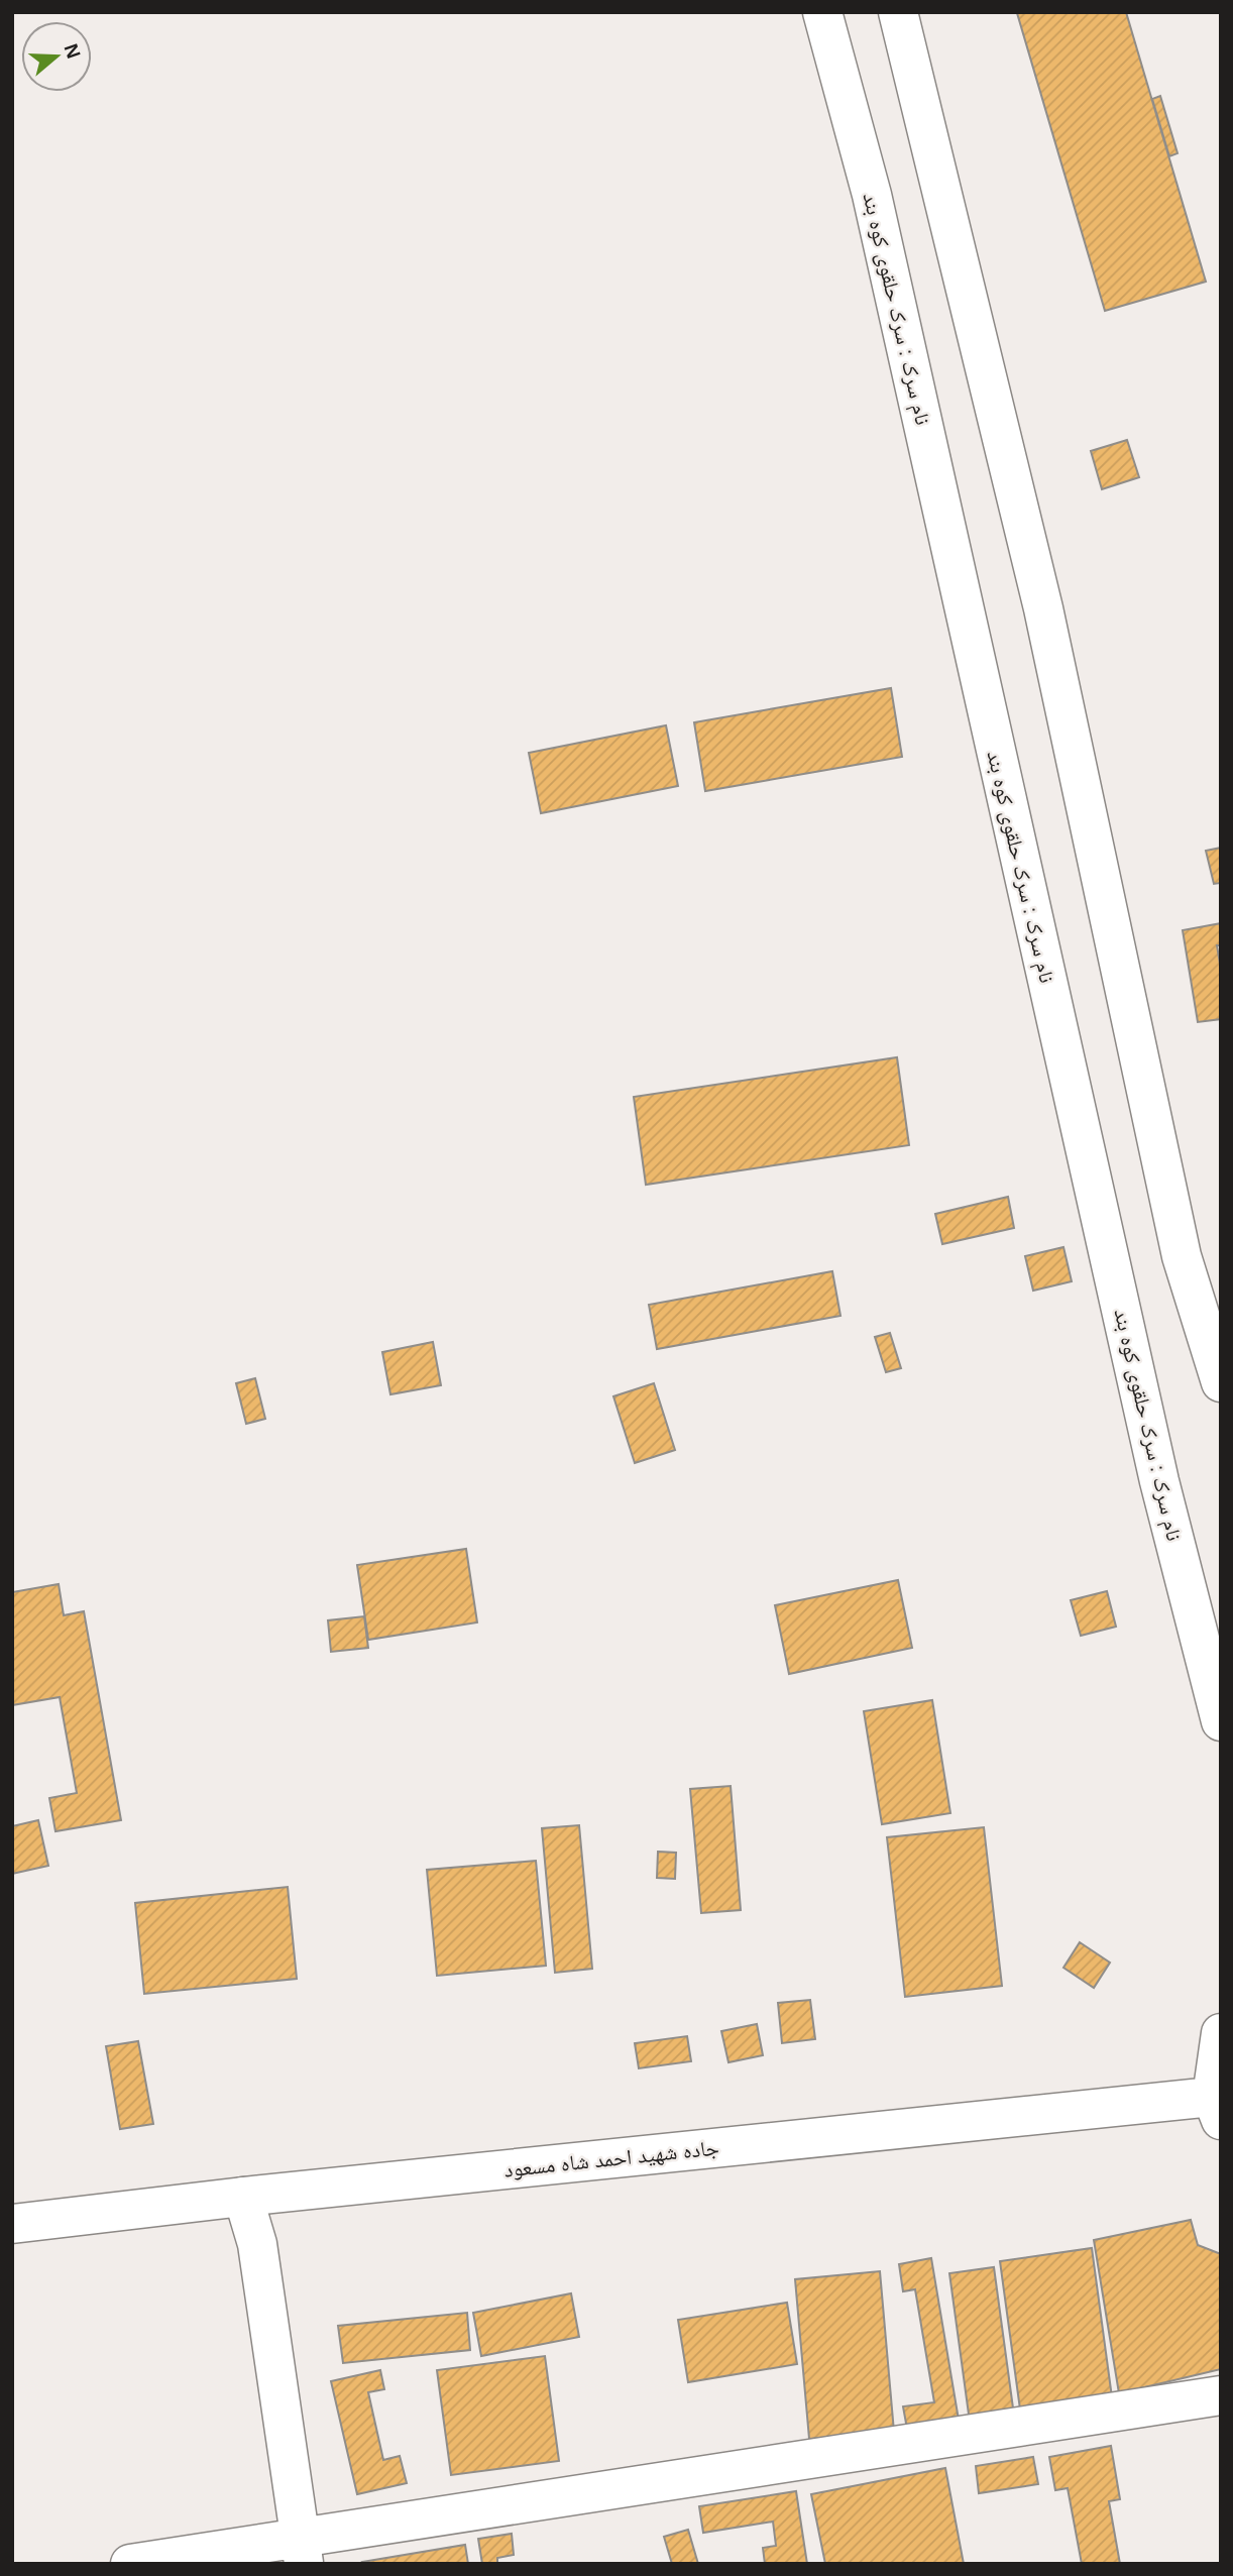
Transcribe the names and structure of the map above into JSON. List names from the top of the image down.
{
  "streets": {
    "street": ["نام سرک : سرک حلقوی کوه بند", "جاده شهيد احمد شاه مسعود"]
  },
  "north": "right"
}
